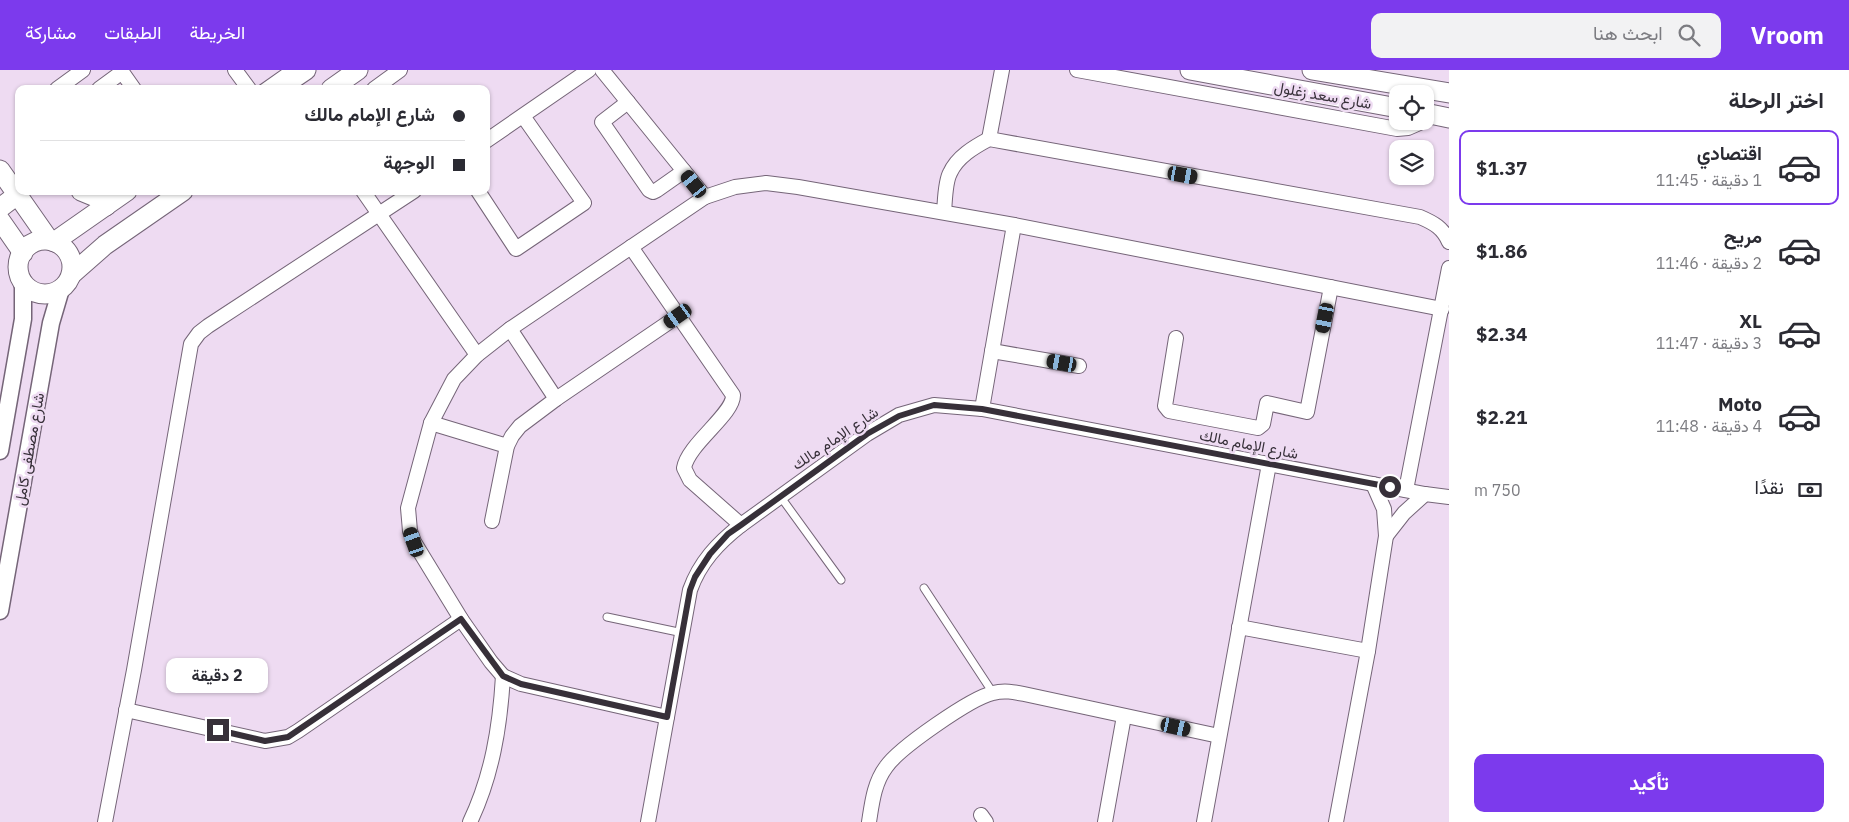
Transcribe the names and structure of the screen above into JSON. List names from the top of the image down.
{
  "streets": {
    "main road": ["شارع سعد زغلول"],
    "street": ["شارع الإمام مالك", "شارع مصطفى كامل"]
  },
  "page": {
    "header": "Vroom",
    "search": "ابحث هنا",
    "nav": ["الخريطة", "الطبقات", "مشاركة"],
    "heading": "اختر الرحلة",
    "banner": ["شارع الإمام مالك", "الوجهة"],
    "list": [
      {
        "name": "اقتصادي",
        "note": "1 دقيقة · 11:45",
        "value": "$1.37"
      },
      {
        "name": "مريح",
        "note": "2 دقيقة · 11:46",
        "value": "$1.86"
      },
      {
        "name": "XL",
        "note": "3 دقيقة · 11:47",
        "value": "$2.34"
      },
      {
        "name": "Moto",
        "note": "4 دقيقة · 11:48",
        "value": "$2.21"
      }
    ],
    "pay": ["نقدًا", "750 m"],
    "bubble": "2 دقيقة",
    "buttons": "تأكيد"
  }
}
